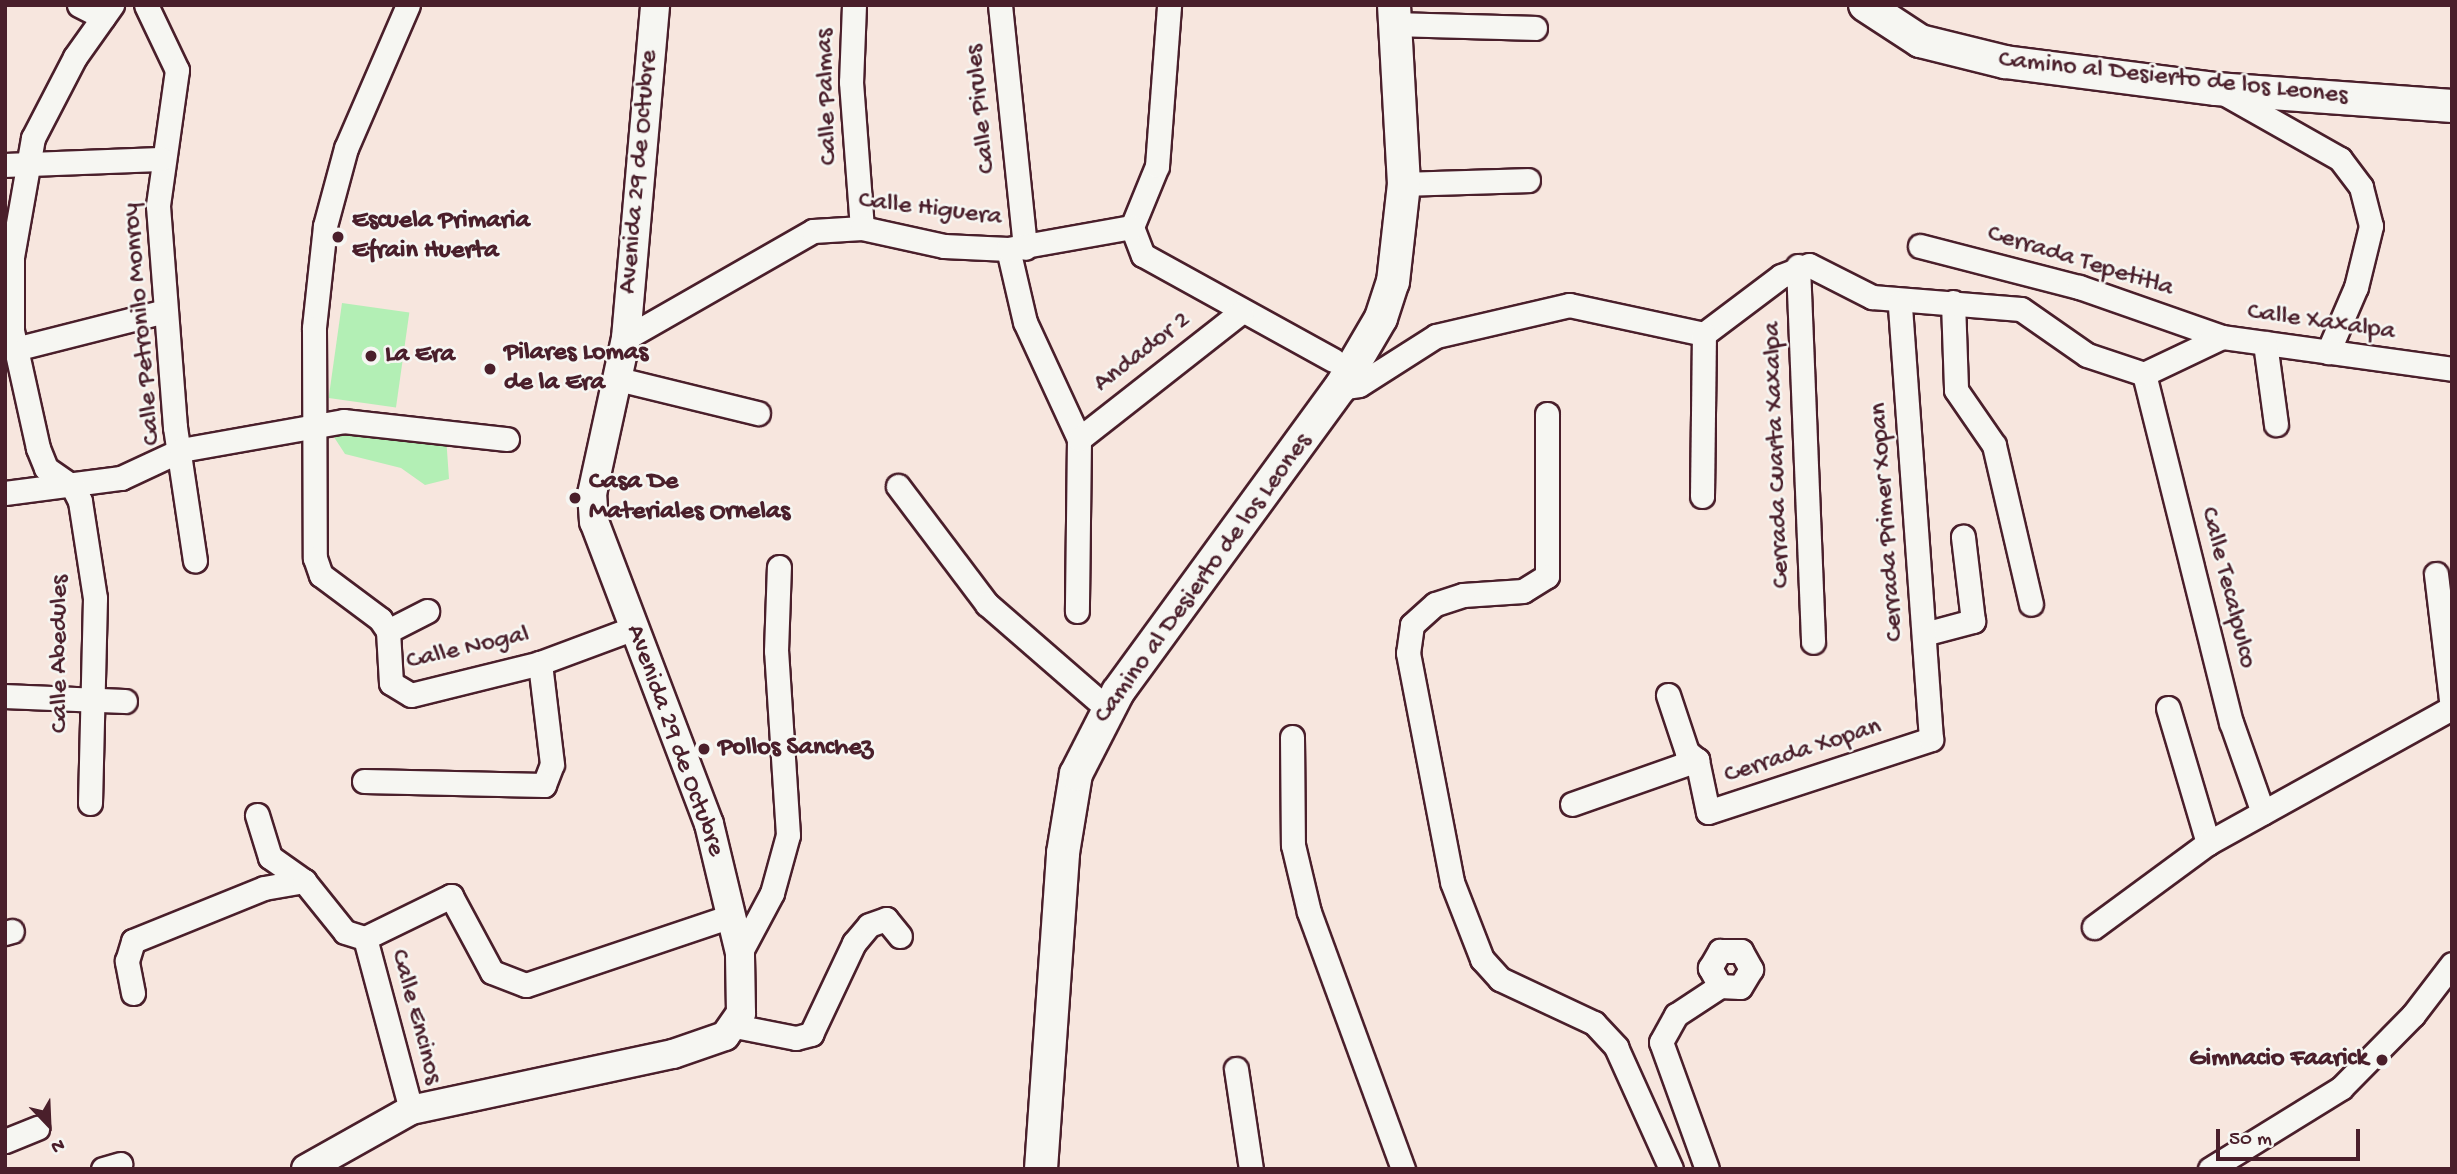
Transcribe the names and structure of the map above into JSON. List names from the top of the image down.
{
  "streets": {
    "main road": ["Camino al Desierto de los Leones"],
    "street": [
      "Calle Palmas",
      "Calle Pirules",
      "Avenida 29 de Octubre",
      "Calle Higuera",
      "Cerrada Tepetitla",
      "Calle Xaxalpa",
      "Calle Petronilo Monroy",
      "Andador 2",
      "Cerrada Cuarta Xaxalpa",
      "Cerrada Primer Xopan",
      "Calle Tecalpulco",
      "Calle Nogal",
      "Calle Abedules",
      "Cerrada Xopan",
      "Calle Encinos"
    ]
  },
  "crossings": [
    ["Calle Palmas", "Calle Higuera"],
    ["Calle Pirules", "Calle Higuera"],
    ["Calle Pirules", "Andador 2"],
    ["Avenida 29 de Octubre", "Calle Higuera"],
    ["Avenida 29 de Octubre", "Calle Nogal"],
    ["Cerrada Tepetitla", "Calle Xaxalpa"],
    ["Calle Xaxalpa", "Calle Tecalpulco"],
    ["Cerrada Primer Xopan", "Cerrada Xopan"]
  ],
  "places": [
    "Escuela Primaria Efrain Huerta",
    "La Era",
    "Pilares Lomas de la Era",
    "Casa De Materiales Ornelas",
    "Pollos Sanchez",
    "Gimnacio Faarick"
  ],
  "scale_bar": "50 m",
  "north": "bottom right"
}
